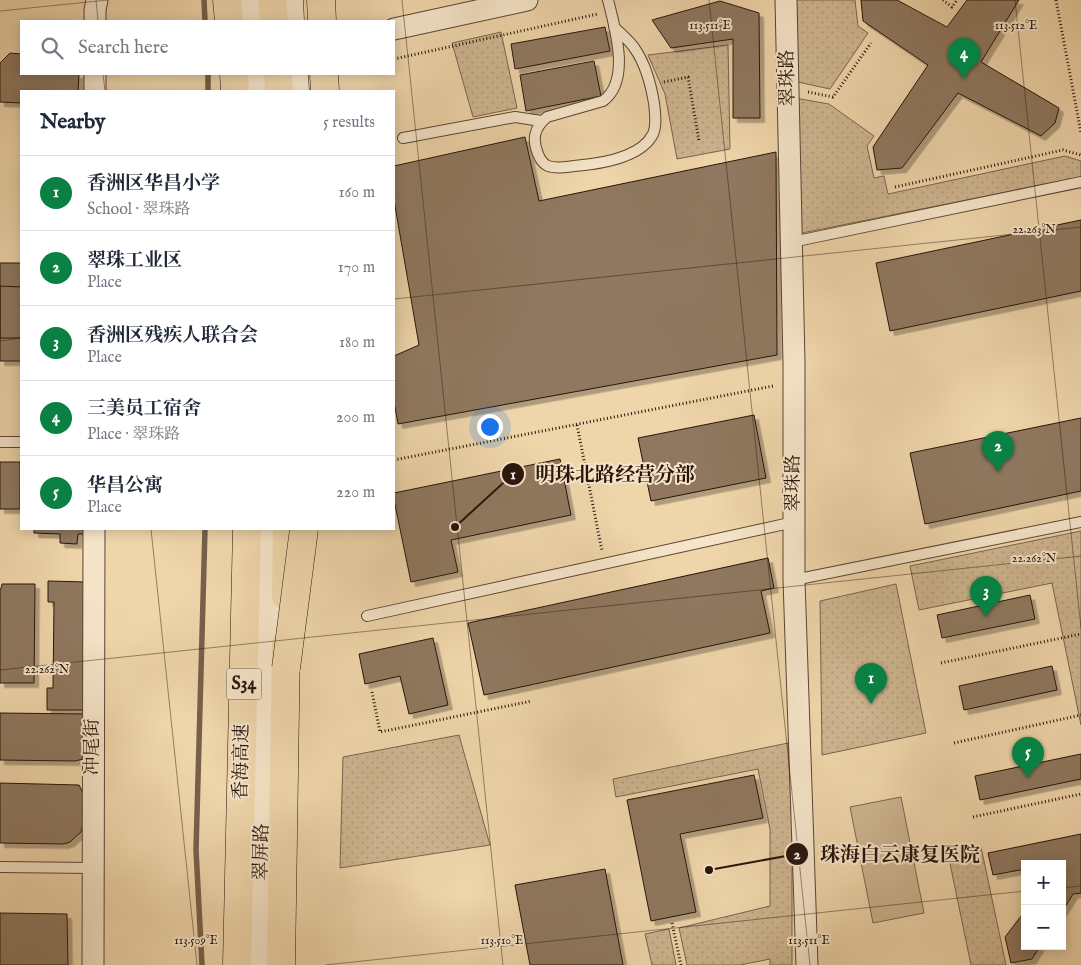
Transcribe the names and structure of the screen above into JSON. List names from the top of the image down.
{
  "streets": {
    "highway": ["S34", "香海高速"],
    "main road": ["翠屏路"],
    "street": ["翠珠路", "冲尾街"]
  },
  "places": ["明珠北路经营分部", "珠海白云康复医院"],
  "page": {
    "search": "Search here",
    "pins": [
      "4",
      "2",
      "3",
      "1",
      "5"
    ],
    "heading": ["Nearby", "5 results"],
    "list": [
      {
        "mark": "1",
        "name": "香洲区华昌小学",
        "note": "School · 翠珠路",
        "value": "160 m"
      },
      {
        "mark": "2",
        "name": "翠珠工业区",
        "note": "Place",
        "value": "170 m"
      },
      {
        "mark": "3",
        "name": "香洲区残疾人联合会",
        "note": "Place",
        "value": "180 m"
      },
      {
        "mark": "4",
        "name": "三美员工宿舍",
        "note": "Place · 翠珠路",
        "value": "200 m"
      },
      {
        "mark": "5",
        "name": "华昌公寓",
        "note": "Place",
        "value": "220 m"
      }
    ],
    "map_buttons": ["+", "−"]
  },
  "coordinates": [
    "113.511°E",
    "113.512°E",
    "22.263°N",
    "22.262°N",
    "113.509°E",
    "113.510°E"
  ]
}
